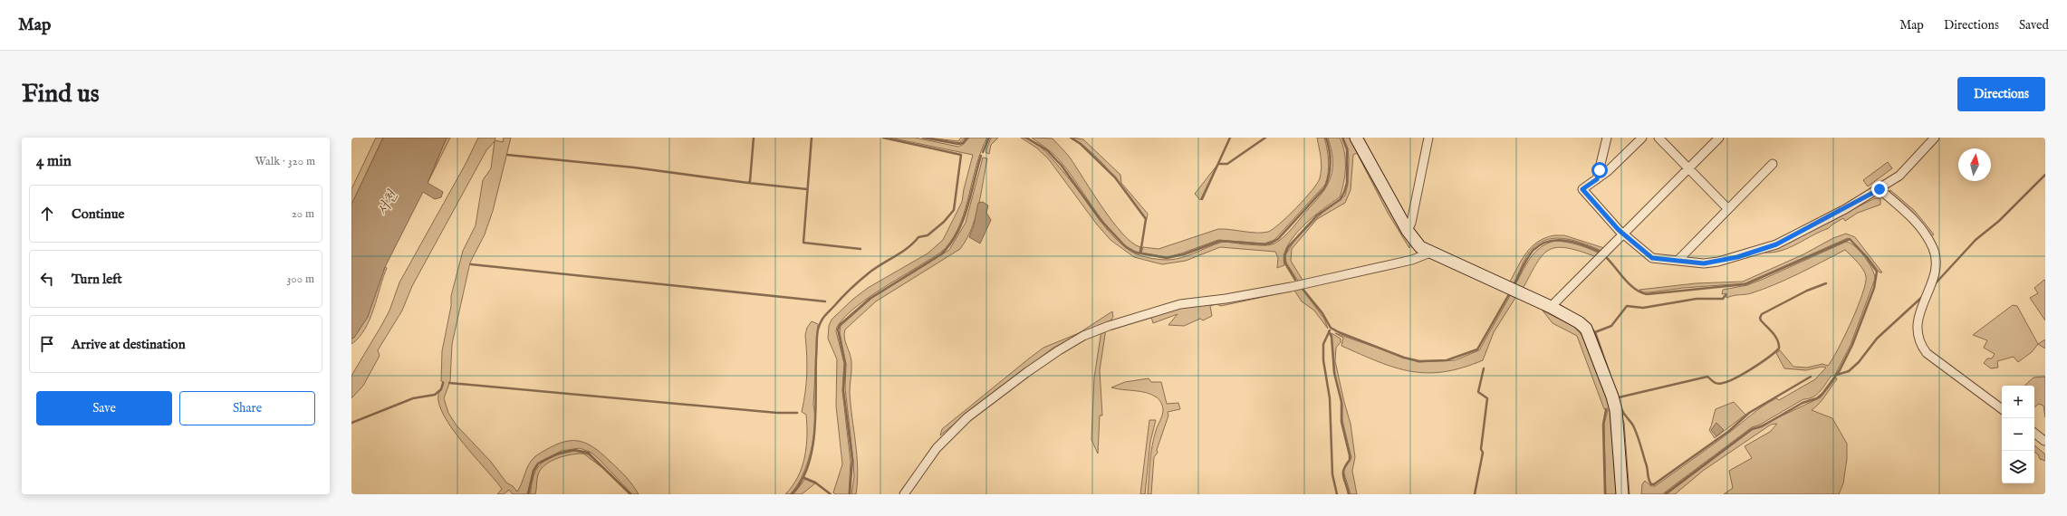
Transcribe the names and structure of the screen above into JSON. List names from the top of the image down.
{
  "water": ["서천"],
  "north": "top",
  "page": {
    "header": "Map",
    "nav": ["Map", "Directions", "Saved"],
    "buttons": [
      "Directions",
      ["Save", "Share"]
    ],
    "title": "Find us",
    "heading": ["4 min", "Walk · 320 m"],
    "list": [
      ["Continue", "20 m"],
      ["Turn left", "300 m"],
      "Arrive at destination"
    ],
    "map_buttons": ["+", "−"]
  }
}
